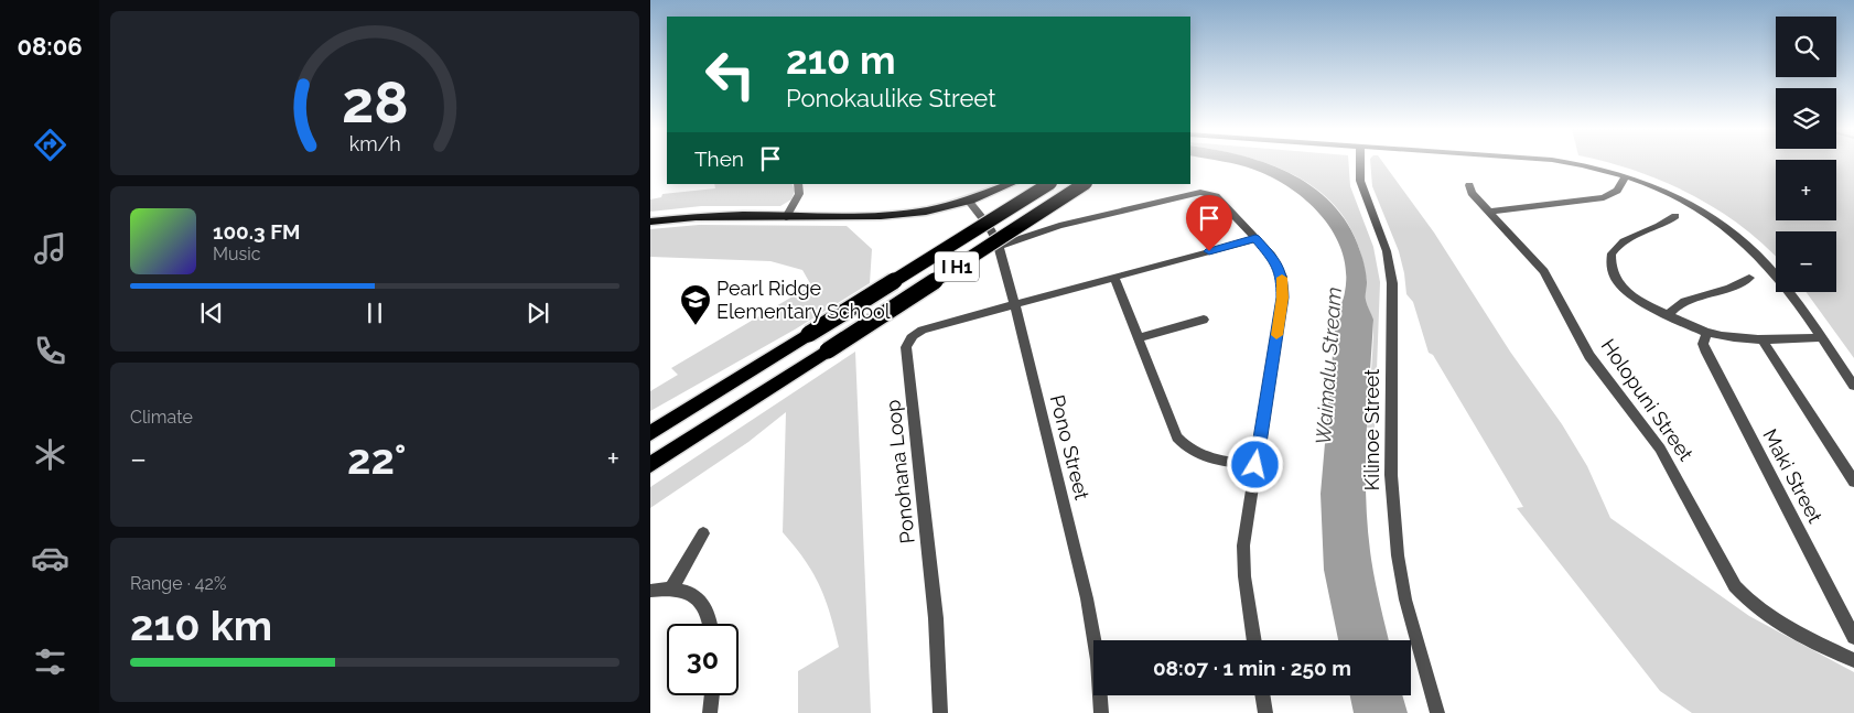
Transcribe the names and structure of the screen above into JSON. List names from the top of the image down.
{
  "streets": {
    "highway": ["I H1"],
    "street": [
      "Holopuni Street",
      "Kilinoe Street",
      "Pono Street",
      "Ponohana Loop",
      "Maki Street"
    ]
  },
  "crossings": [
    ["Pono Street", "Ponohana Loop"]
  ],
  "water": ["Waimalu Stream"],
  "places": {
    "school or university": ["Pearl Ridge Elementary School"]
  },
  "page": {
    "tabs": "08:06",
    "map_buttons": ["+", "−"],
    "turn": ["210 m", "Ponokaulike Street"],
    "then": "Then",
    "song": ["100.3 FM", "Music"],
    "tile": [
      "Climate",
      ["Range · 42%", "210 km"]
    ],
    "heat": ["−", "22°", "+"],
    "limit": "30",
    "trip": "08:07 · 1 min · 250 m",
    "gauge": ["28", "km/h"]
  }
}
